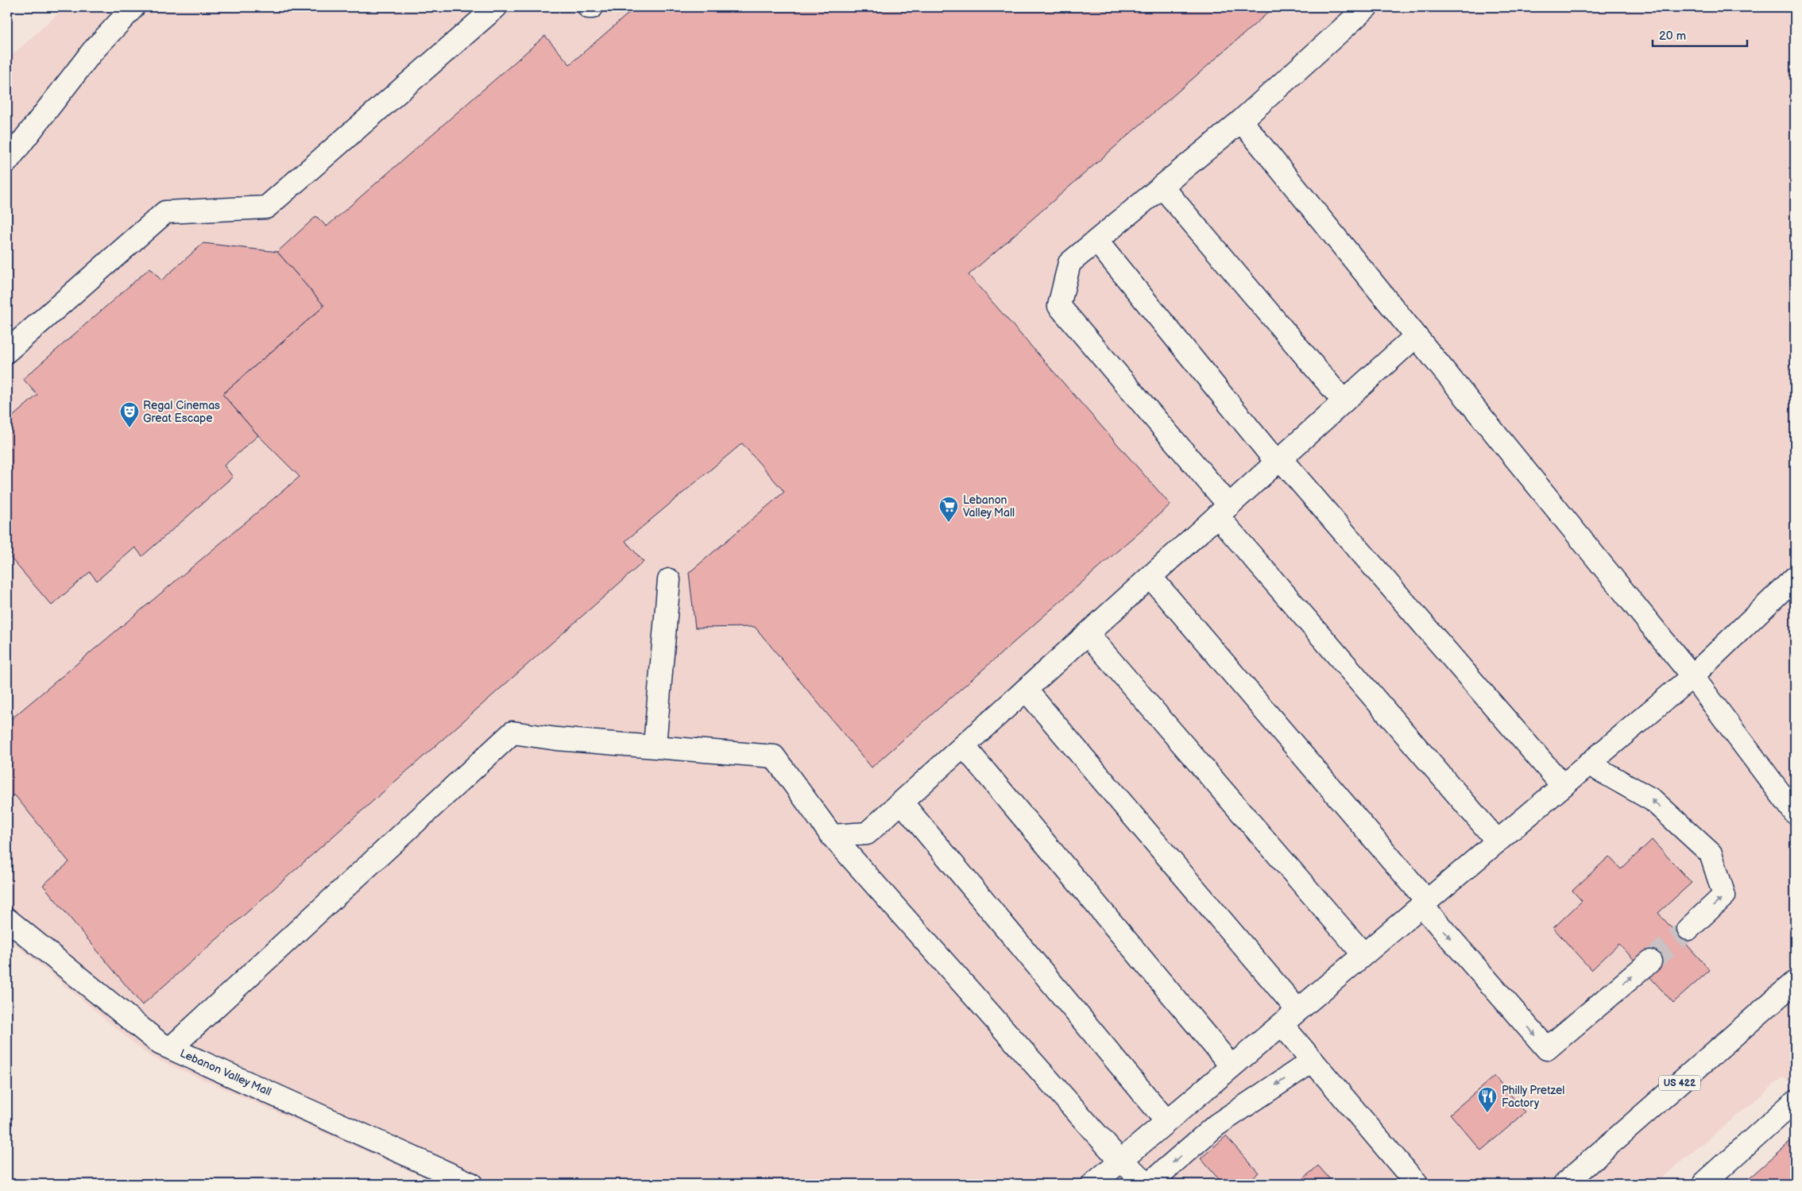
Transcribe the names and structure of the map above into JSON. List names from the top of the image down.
{
  "streets": {
    "main road": ["Lebanon Valley Mall", "US 422"]
  },
  "places": {
    "theatre": ["Regal Cinemas Great Escape"],
    "supermarket": ["Lebanon Valley Mall"],
    "restaurant": ["Philly Pretzel Factory"]
  },
  "scale_bar": "20 m"
}
